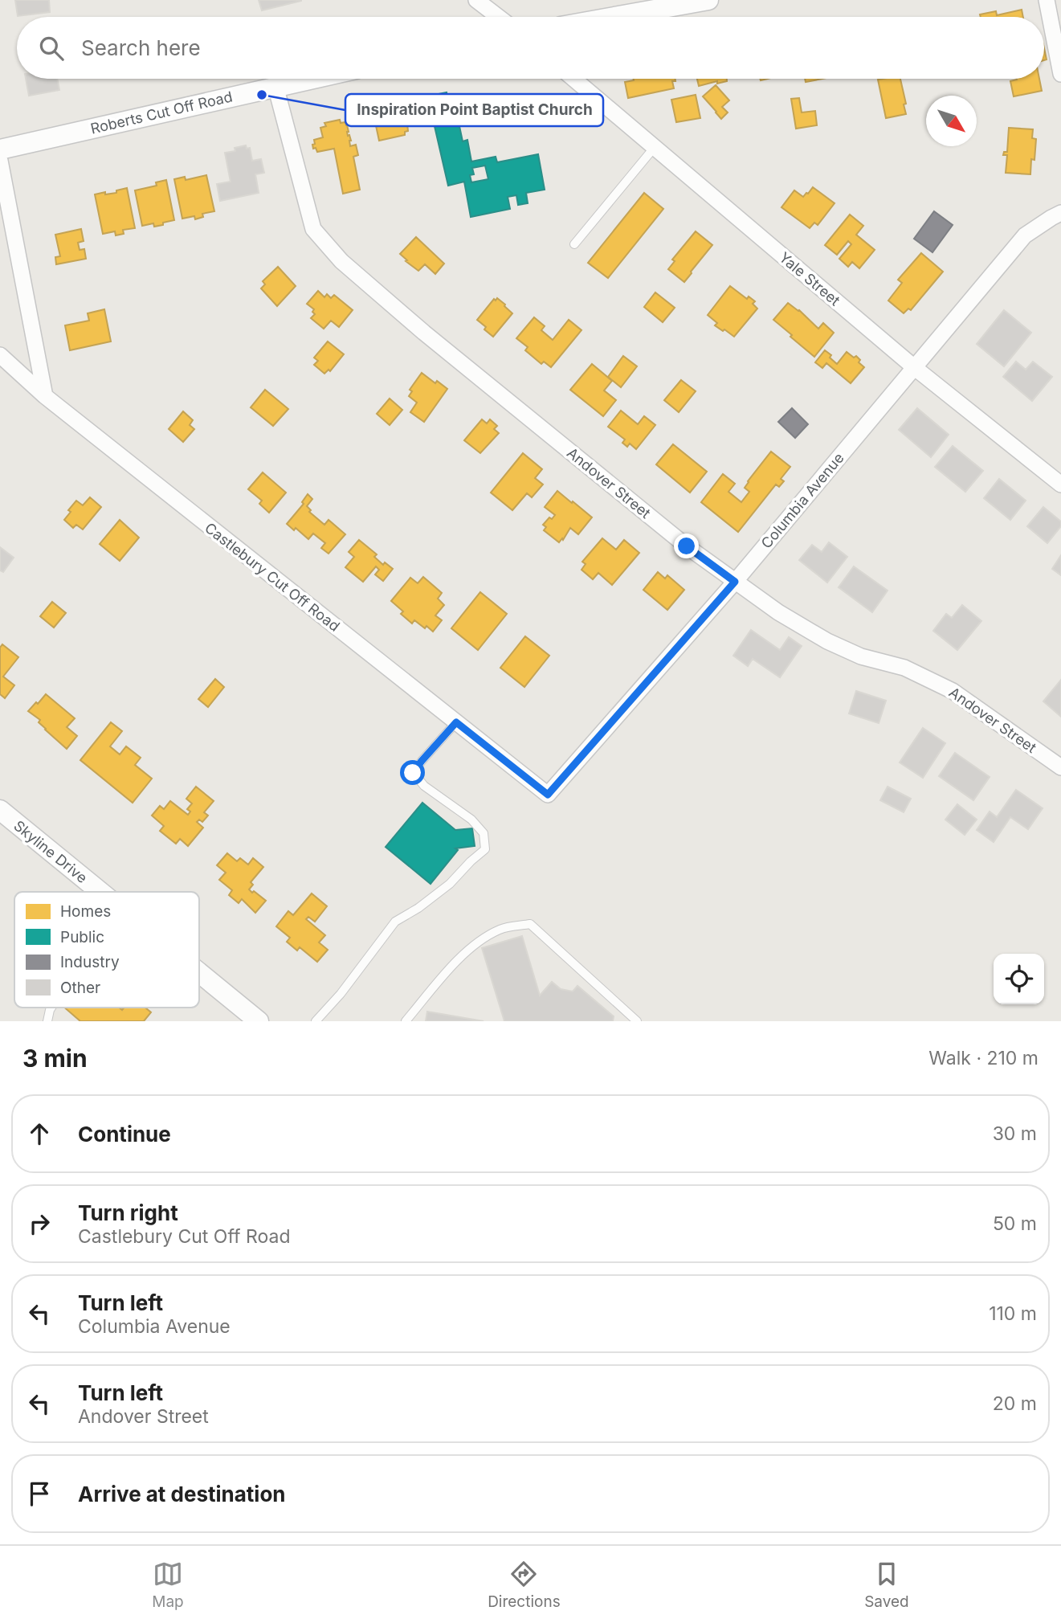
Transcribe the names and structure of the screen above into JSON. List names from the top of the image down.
{
  "streets": {
    "street": [
      "Roberts Cut Off Road",
      "Yale Street",
      "Andover Street",
      "Columbia Avenue",
      "Castlebury Cut Off Road",
      "Skyline Drive"
    ]
  },
  "crossings": [
    ["Roberts Cut Off Road", "Andover Street"],
    ["Yale Street", "Columbia Avenue"],
    ["Andover Street", "Columbia Avenue"],
    ["Columbia Avenue", "Castlebury Cut Off Road"]
  ],
  "places": ["Inspiration Point Baptist Church"],
  "legend": [
    "Homes",
    "Public",
    "Industry",
    "Other"
  ],
  "north": "bottom right",
  "page": {
    "search": "Search here",
    "heading": ["3 min", "Walk · 210 m"],
    "list": [
      ["Continue", "30 m"],
      ["Turn right", "Castlebury Cut Off Road", "50 m"],
      ["Turn left", "Columbia Avenue", "110 m"],
      ["Turn left", "Andover Street", "20 m"],
      "Arrive at destination"
    ],
    "nav": ["Map", "Directions", "Saved"]
  }
}
